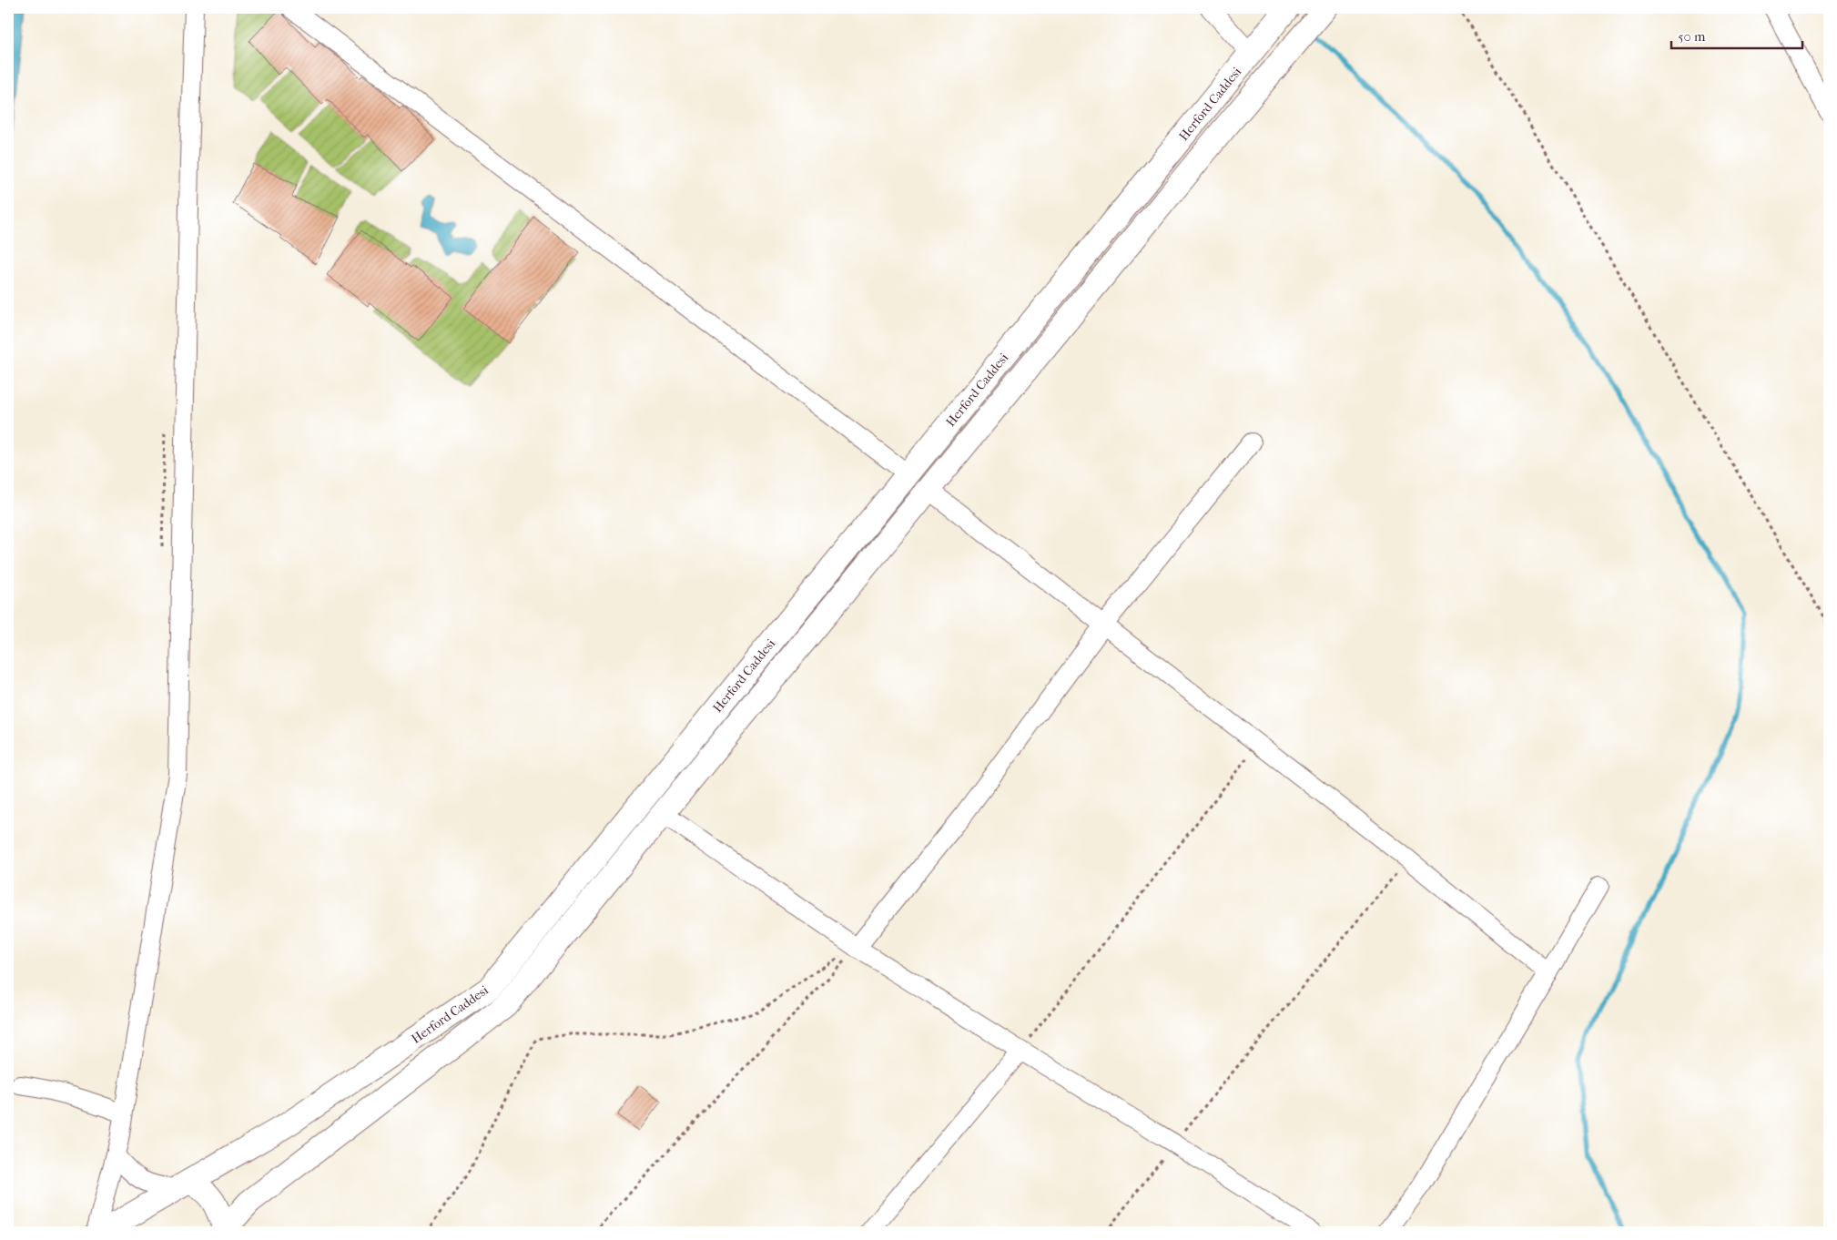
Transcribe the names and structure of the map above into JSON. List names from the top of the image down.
{
  "streets": {
    "main road": ["Herford Caddesi"]
  },
  "scale_bar": "50 m"
}
